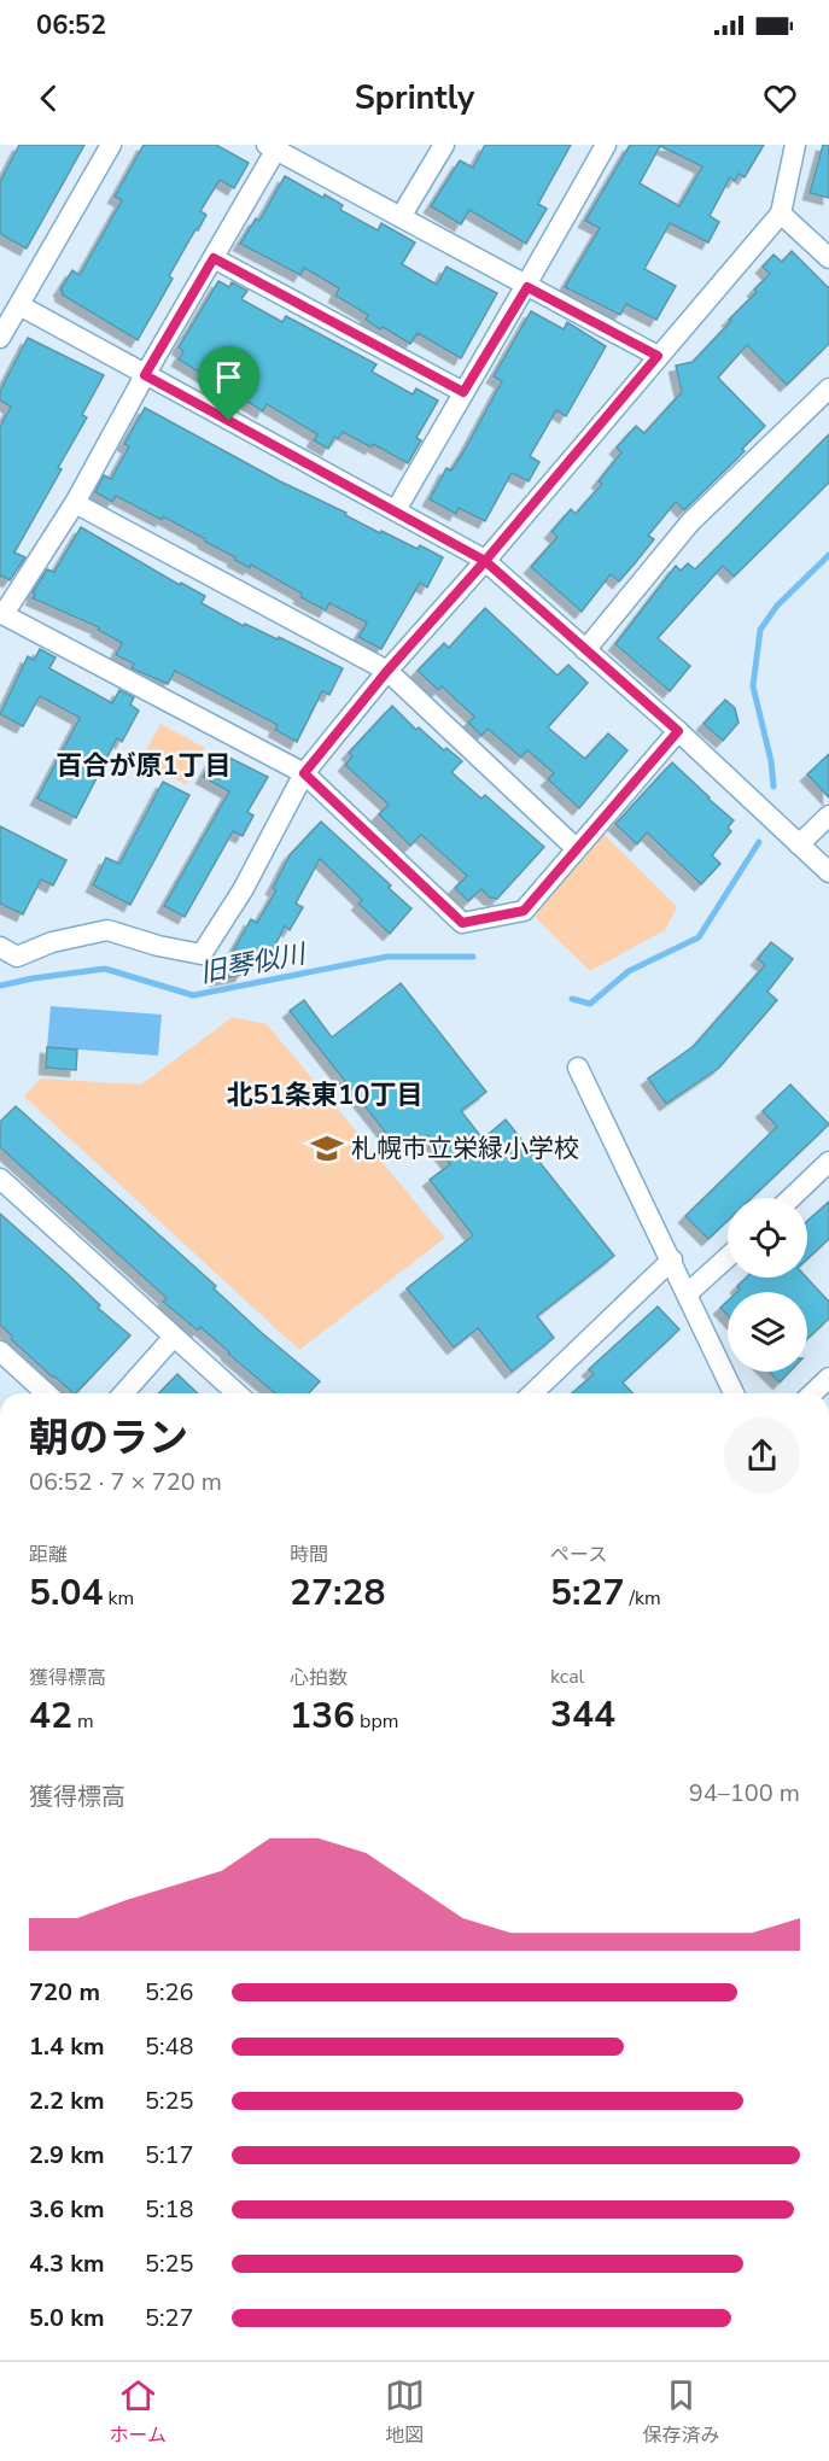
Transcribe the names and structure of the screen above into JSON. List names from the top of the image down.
{
  "districts": ["百合が原1丁目", "北51条東10丁目"],
  "water": ["旧琴似川"],
  "places": {
    "school or university": ["札幌市立栄緑小学校"]
  },
  "page": {
    "status": "06:52",
    "header": "Sprintly",
    "heading": ["朝のラン", "06:52 · 7 × 720 m"],
    "stats": [
      ["距離", "5.04 km"],
      ["時間", "27:28"],
      ["ペース", "5:27 /km"],
      ["獲得標高", "42 m"],
      ["心拍数", "136 bpm"],
      ["kcal", "344"]
    ],
    "chart": ["獲得標高", "94–100 m"],
    "list": [
      {
        "name": "720 m",
        "note": "5:26"
      },
      {
        "name": "1.4 km",
        "note": "5:48"
      },
      {
        "name": "2.2 km",
        "note": "5:25"
      },
      {
        "name": "2.9 km",
        "note": "5:17"
      },
      {
        "name": "3.6 km",
        "note": "5:18"
      },
      {
        "name": "4.3 km",
        "note": "5:25"
      },
      {
        "name": "5.0 km",
        "note": "5:27"
      }
    ],
    "tabs": ["ホーム", "地図", "保存済み"]
  }
}
